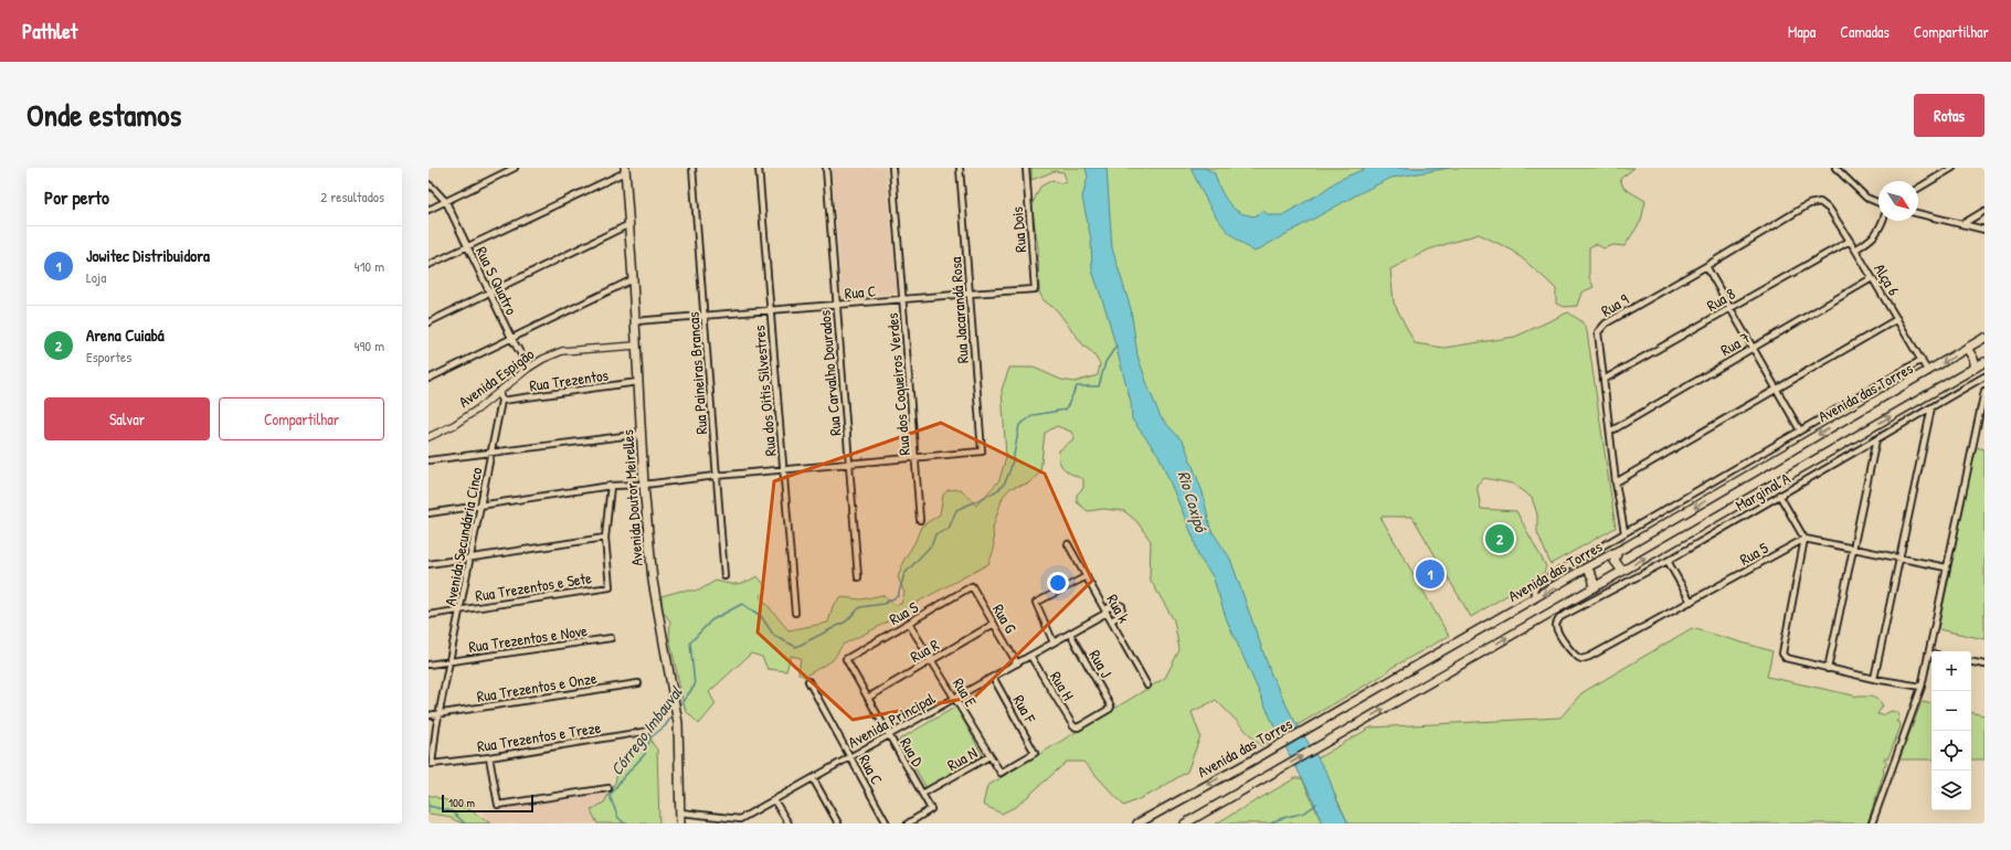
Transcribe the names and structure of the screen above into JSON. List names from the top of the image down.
{
  "streets": {
    "main road": ["Avenida das Torres", "Avenida Doutor Meirelles"],
    "street": [
      "Rua Dois",
      "Alça 6",
      "Rua S Quatro",
      "Rua C",
      "Rua 8",
      "Rua 9",
      "Rua Jacarandá Rosa",
      "Rua 7",
      "Rua Paineiras Brancas",
      "Rua Carvalho Dourados",
      "Avenida Espigão",
      "Rua Trezentos",
      "Rua dos Coqueiros Verdes",
      "Rua dos Oitis Silvestres",
      "Marginal A",
      "Avenida Secundária Cinco",
      "Rua 5",
      "Rua Trezentos e Sete",
      "Rua k",
      "Rua S",
      "Rua G",
      "Rua Trezentos e Nove",
      "Rua R",
      "Rua J",
      "Rua H",
      "Rua Trezentos e Onze",
      "Rua E",
      "Rua F",
      "Avenida Principal",
      "Rua Trezentos e Treze",
      "Rua D",
      "Rua N"
    ]
  },
  "crossings": [
    ["Rua Dois", "Rua C"],
    ["Alça 6", "Rua 8"],
    ["Alça 6", "Rua 9"],
    ["Alça 6", "Rua 7"],
    ["Alça 6", "Avenida das Torres"],
    ["Rua S Quatro", "Avenida Espigão"],
    ["Rua C", "Rua Jacarandá Rosa"],
    ["Rua C", "Rua Paineiras Brancas"],
    ["Rua C", "Rua Carvalho Dourados"],
    ["Rua C", "Rua dos Coqueiros Verdes"],
    ["Rua C", "Rua dos Oitis Silvestres"],
    ["Rua C", "Avenida Doutor Meirelles"],
    ["Rua C", "Avenida Principal"],
    ["Rua 8", "Rua 9"],
    ["Rua 9", "Rua 7"],
    ["Rua Jacarandá Rosa", "Rua dos Coqueiros Verdes"],
    ["Avenida Espigão", "Avenida Doutor Meirelles"],
    ["Avenida Espigão", "Avenida Secundária Cinco"],
    ["Rua Trezentos", "Avenida Doutor Meirelles"],
    ["Rua Trezentos", "Avenida Secundária Cinco"],
    ["Marginal A", "Rua 5"],
    ["Avenida Doutor Meirelles", "Avenida Principal"],
    ["Avenida Secundária Cinco", "Rua Trezentos e Sete"],
    ["Avenida Secundária Cinco", "Rua Trezentos e Nove"],
    ["Avenida Secundária Cinco", "Rua Trezentos e Onze"],
    ["Avenida Secundária Cinco", "Rua Trezentos e Treze"],
    ["Rua k", "Avenida Principal"],
    ["Rua S", "Rua G"],
    ["Rua S", "Rua E"],
    ["Rua S", "Rua D"],
    ["Rua G", "Rua R"],
    ["Rua G", "Avenida Principal"],
    ["Rua R", "Rua E"],
    ["Rua R", "Rua D"],
    ["Rua J", "Rua H"],
    ["Rua J", "Avenida Principal"],
    ["Rua H", "Avenida Principal"],
    ["Rua E", "Rua F"],
    ["Rua E", "Avenida Principal"],
    ["Rua E", "Rua N"],
    ["Rua F", "Avenida Principal"],
    ["Avenida Principal", "Rua D"],
    ["Rua D", "Rua N"]
  ],
  "water": ["Rio Coxipó", "Córrego Imbauval"],
  "scale_bar": "100 m",
  "north": "bottom right",
  "page": {
    "header": "Pathlet",
    "nav": ["Mapa", "Camadas", "Compartilhar"],
    "title": "Onde estamos",
    "buttons": [
      "Rotas",
      ["Salvar", "Compartilhar"]
    ],
    "heading": ["Por perto", "2 resultados"],
    "list": [
      {
        "mark": "1",
        "name": "Jowitec Distribuidora",
        "note": "Loja",
        "value": "410 m"
      },
      {
        "mark": "2",
        "name": "Arena Cuiabá",
        "note": "Esportes",
        "value": "490 m"
      }
    ],
    "pins": ["2", "1"],
    "map_buttons": ["+", "−"],
    "scale": "100 m"
  }
}
